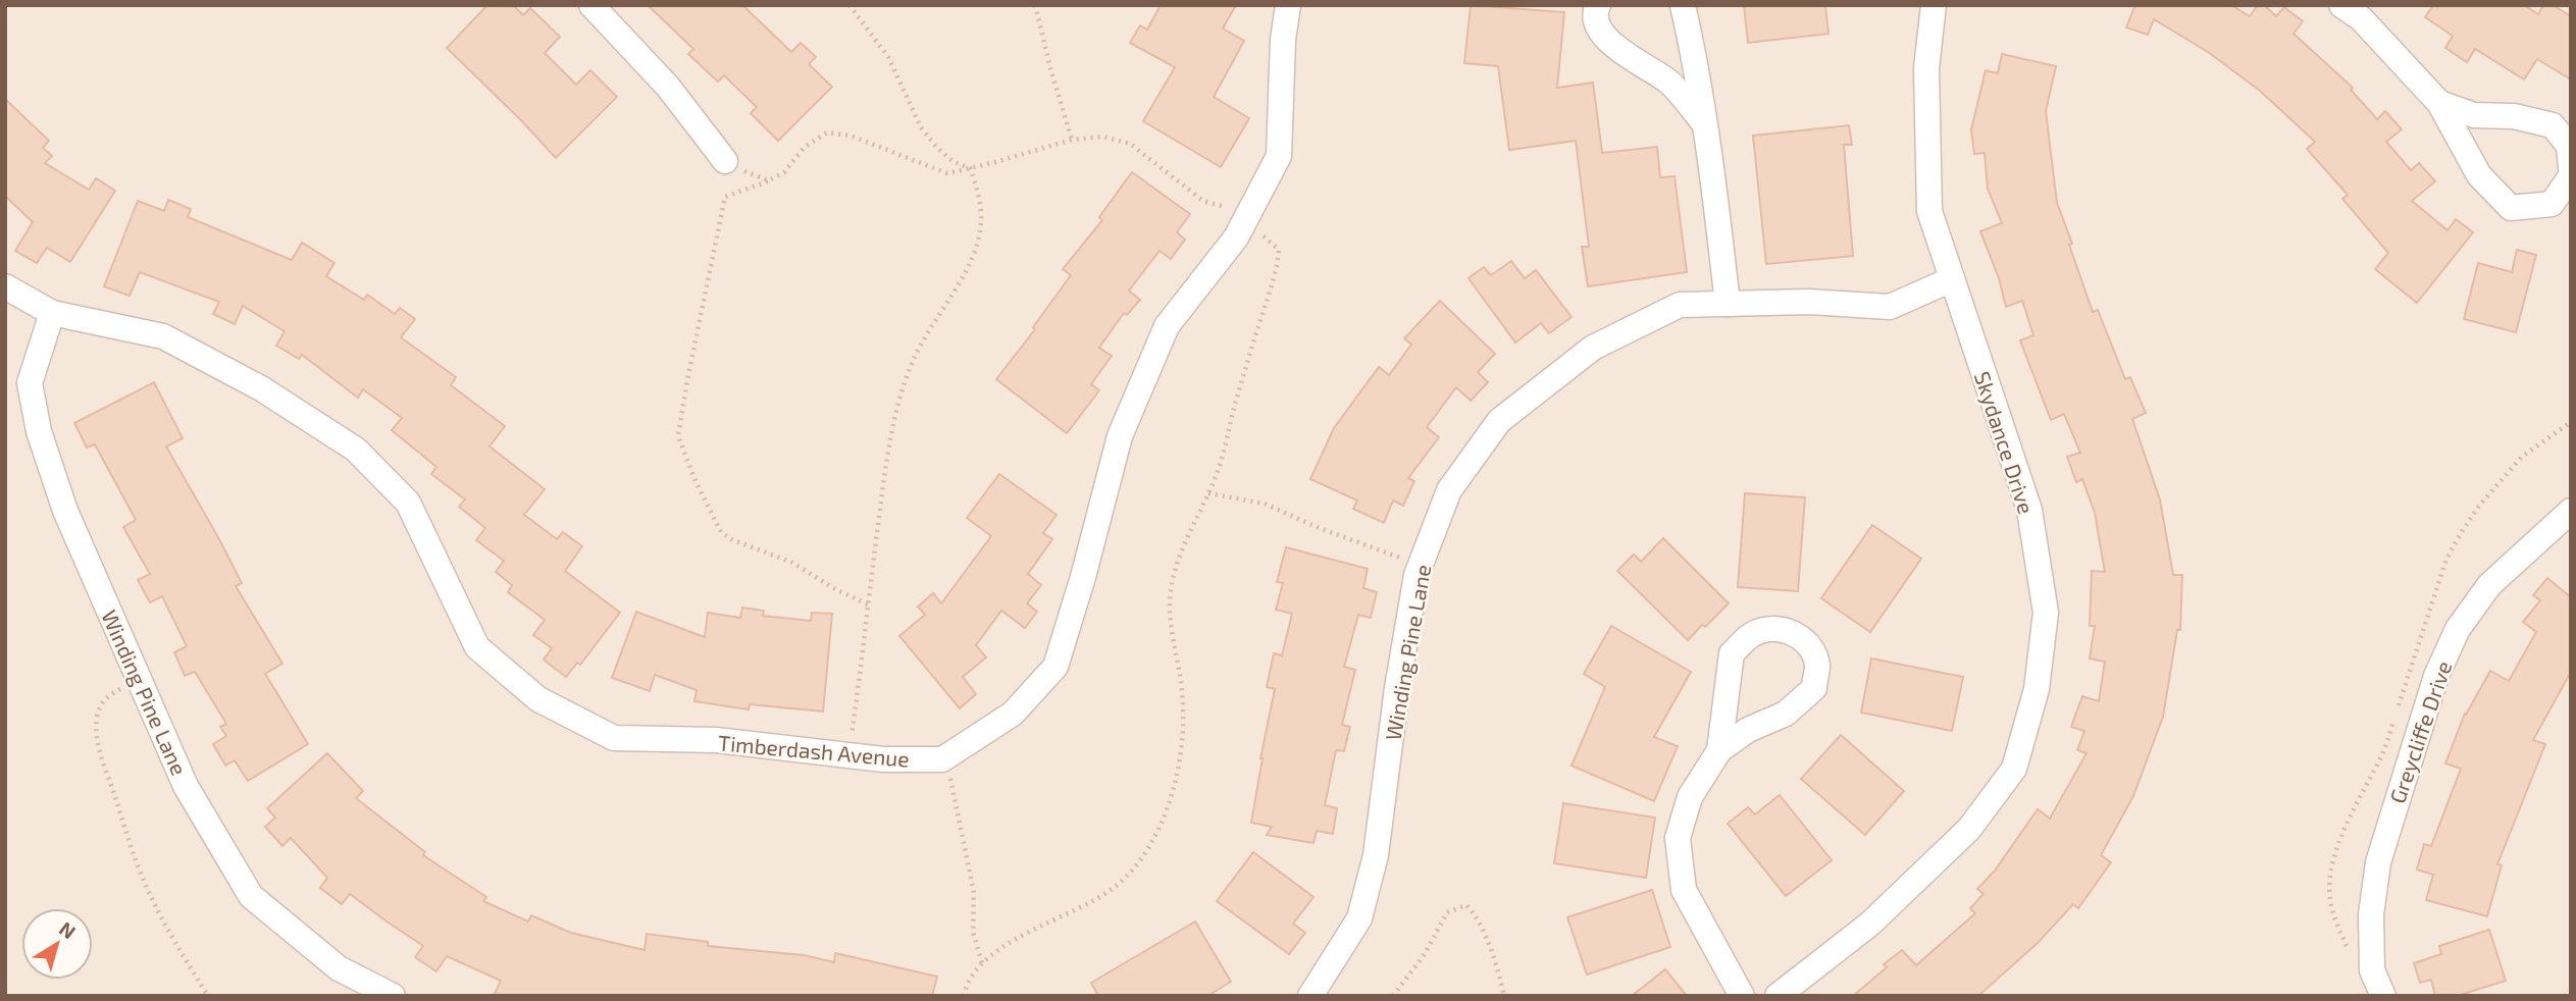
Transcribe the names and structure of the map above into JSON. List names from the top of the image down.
{
  "streets": {
    "street": [
      "Skydance Drive",
      "Winding Pine Lane",
      "Greycliffe Drive",
      "Timberdash Avenue"
    ]
  },
  "crossings": [
    ["Skydance Drive", "Winding Pine Lane"],
    ["Winding Pine Lane", "Timberdash Avenue"]
  ],
  "north": "top right"
}
